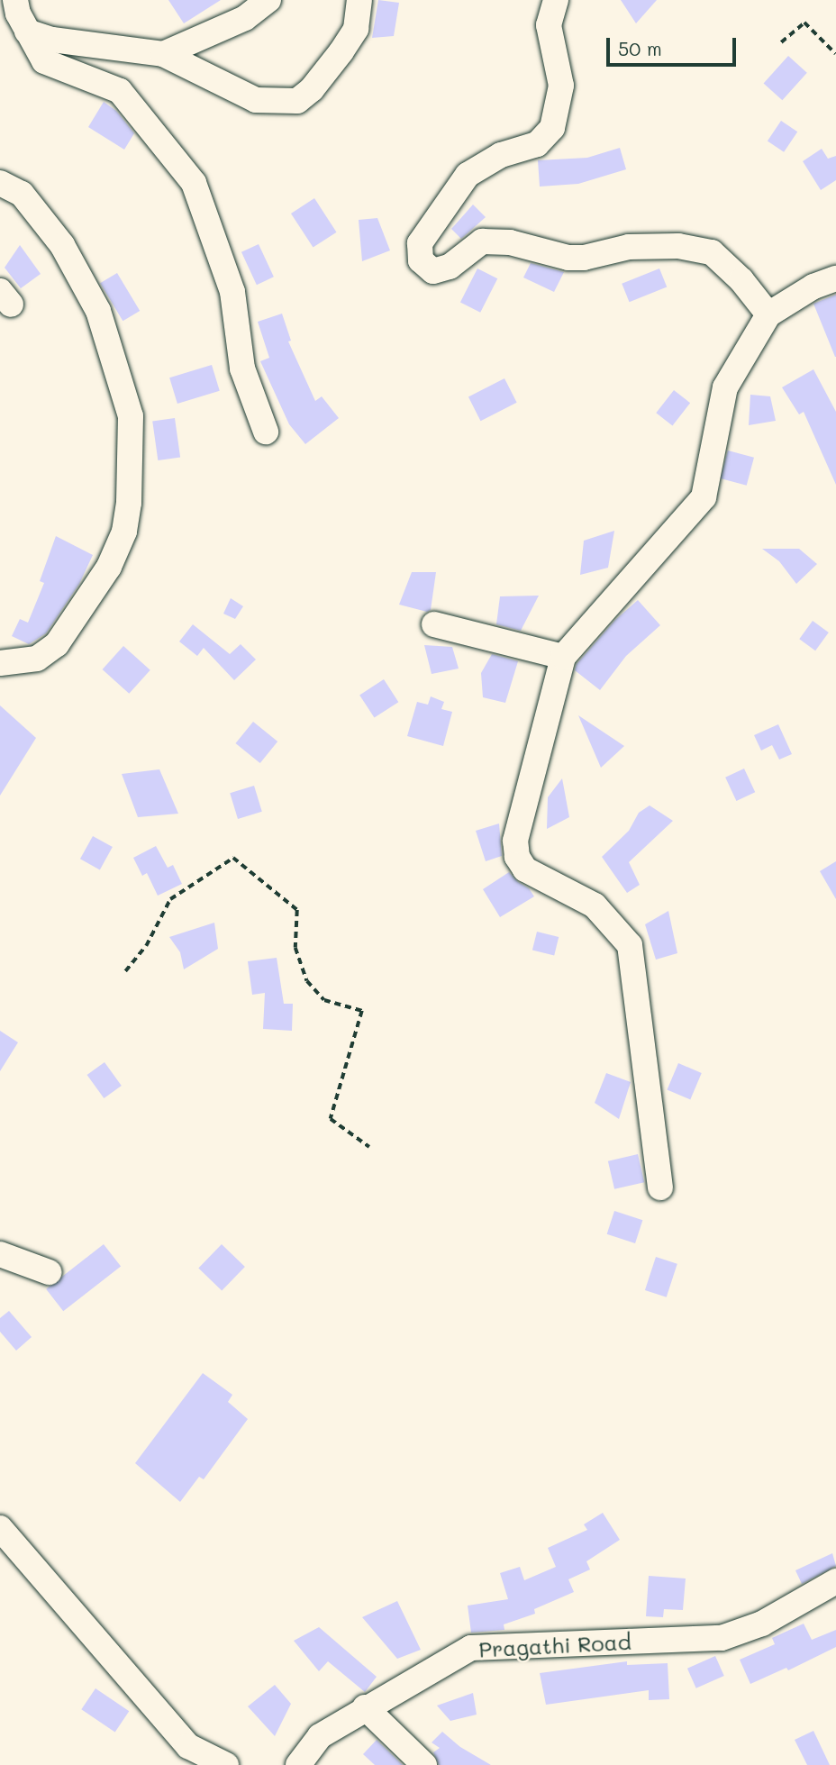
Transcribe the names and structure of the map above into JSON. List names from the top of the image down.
{
  "streets": {
    "street": ["Pragathi Road"]
  },
  "scale_bar": "50 m"
}
